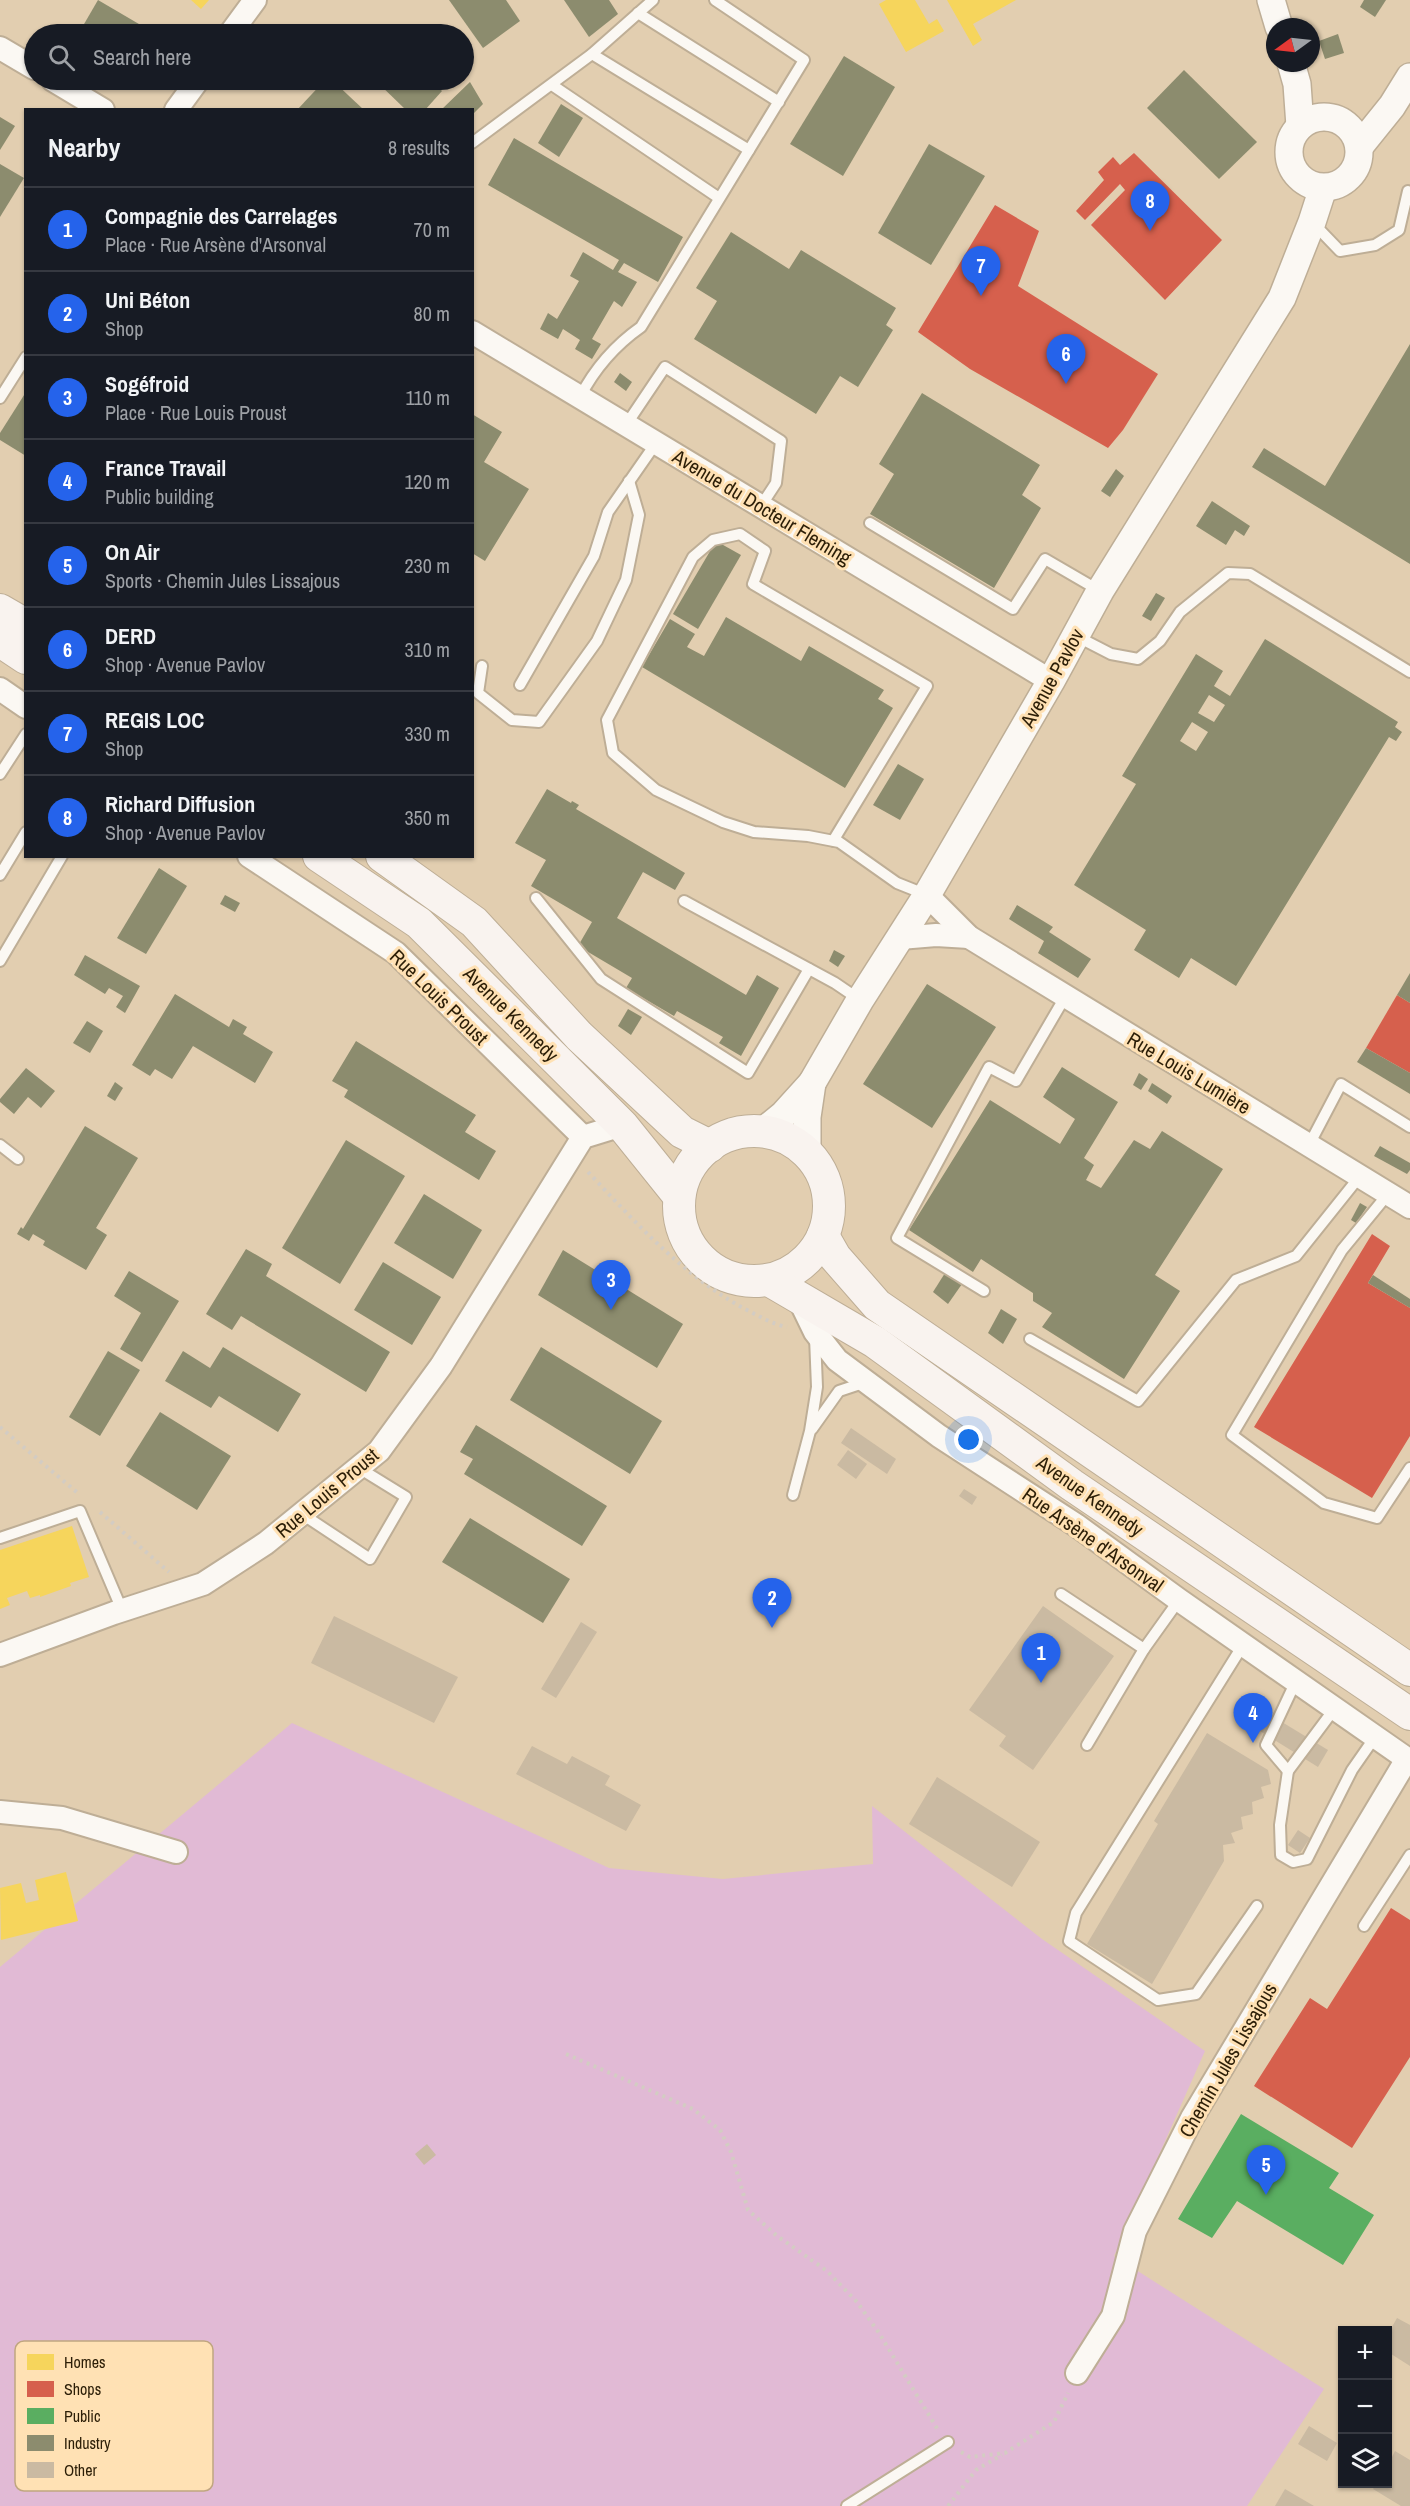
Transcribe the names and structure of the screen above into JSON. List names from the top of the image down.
{
  "streets": {
    "main road": ["Avenue Kennedy"],
    "street": [
      "Avenue du Docteur Fleming",
      "Avenue Pavlov",
      "Rue Louis Proust",
      "Rue Louis Lumière",
      "Rue Arsène d'Arsonval",
      "Chemin Jules Lissajous"
    ]
  },
  "crossings": [
    ["Avenue du Docteur Fleming", "Avenue Pavlov"],
    ["Avenue Pavlov", "Avenue Kennedy"],
    ["Avenue Pavlov", "Rue Louis Lumière"],
    ["Avenue Kennedy", "Rue Arsène d'Arsonval"],
    ["Rue Arsène d'Arsonval", "Chemin Jules Lissajous"]
  ],
  "legend": [
    "Homes",
    "Shops",
    "Public",
    "Industry",
    "Other"
  ],
  "north": "left",
  "page": {
    "search": "Search here",
    "heading": ["Nearby", "8 results"],
    "pins": [
      "8",
      "7",
      "6",
      "3",
      "2",
      "1",
      "4",
      "5"
    ],
    "list": [
      {
        "mark": "1",
        "name": "Compagnie des Carrelages",
        "note": "Place · Rue Arsène d'Arsonval",
        "value": "70 m"
      },
      {
        "mark": "2",
        "name": "Uni Béton",
        "note": "Shop",
        "value": "80 m"
      },
      {
        "mark": "3",
        "name": "Sogéfroid",
        "note": "Place · Rue Louis Proust",
        "value": "110 m"
      },
      {
        "mark": "4",
        "name": "France Travail",
        "note": "Public building",
        "value": "120 m"
      },
      {
        "mark": "5",
        "name": "On Air",
        "note": "Sports · Chemin Jules Lissajous",
        "value": "230 m"
      },
      {
        "mark": "6",
        "name": "DERD",
        "note": "Shop · Avenue Pavlov",
        "value": "310 m"
      },
      {
        "mark": "7",
        "name": "REGIS LOC",
        "note": "Shop",
        "value": "330 m"
      },
      {
        "mark": "8",
        "name": "Richard Diffusion",
        "note": "Shop · Avenue Pavlov",
        "value": "350 m"
      }
    ],
    "map_buttons": ["+", "−"]
  }
}
